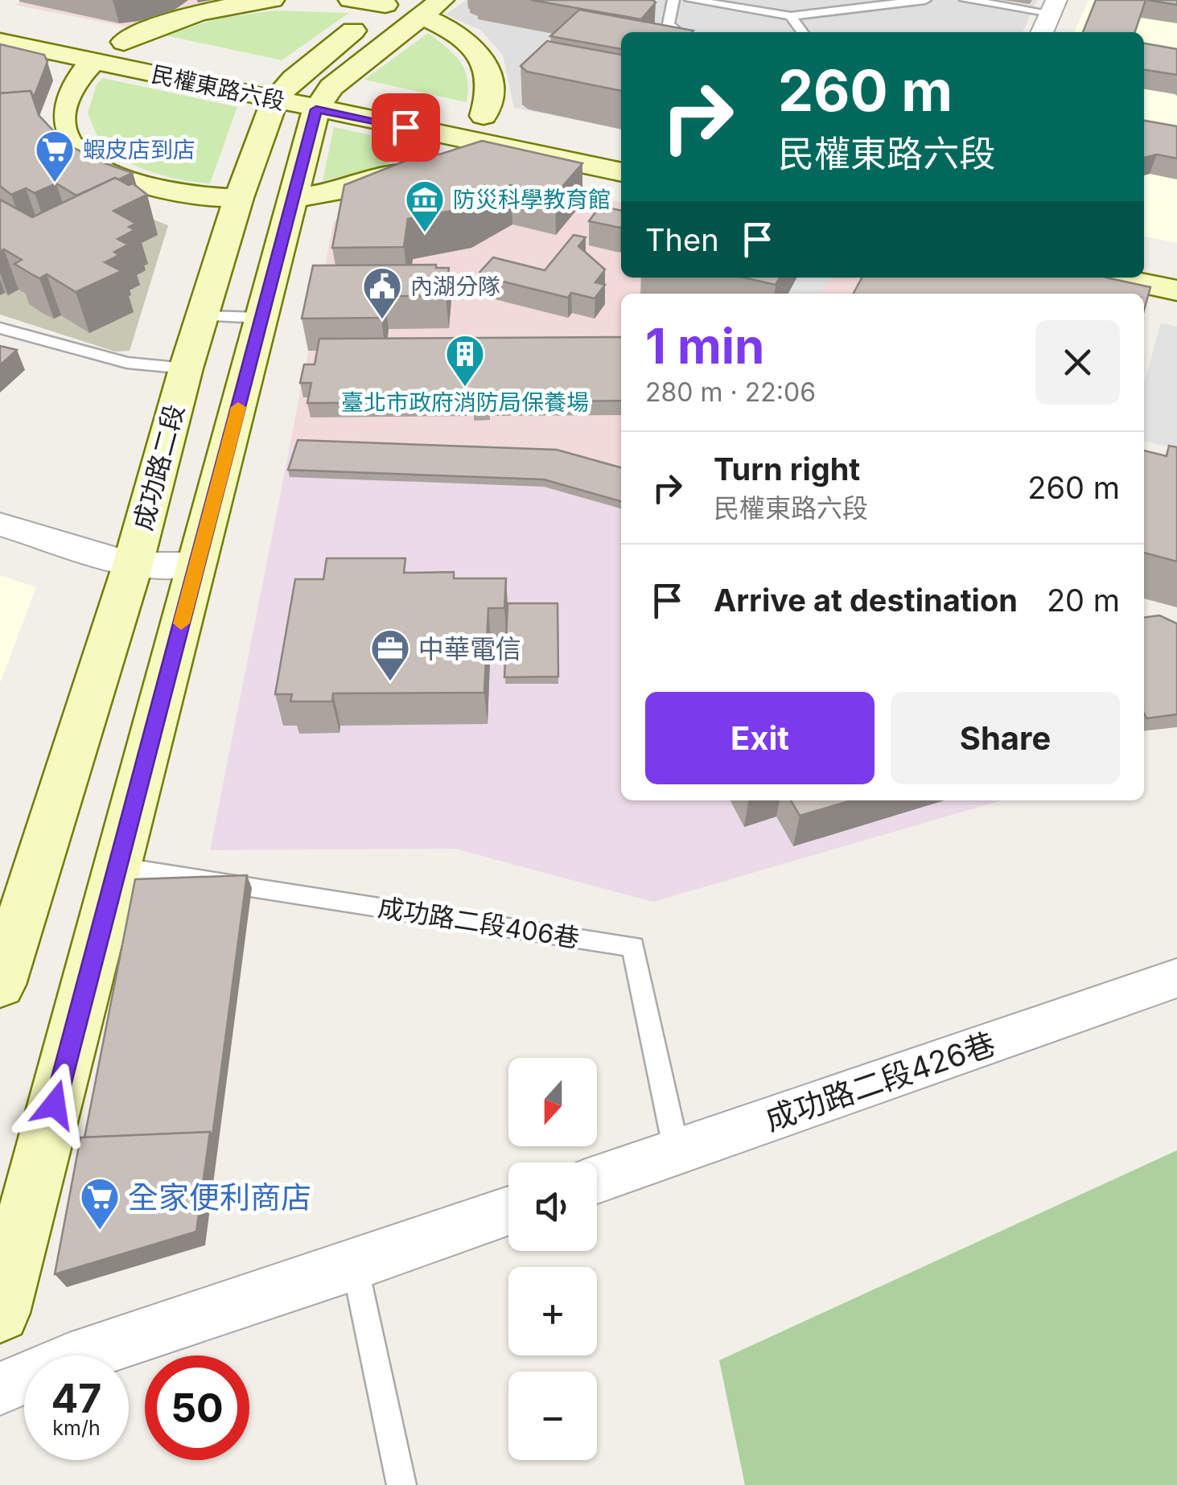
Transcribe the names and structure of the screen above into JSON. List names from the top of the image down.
{
  "streets": {
    "main road": ["民權東路六段", "成功路二段"],
    "street": ["成功路二段426巷"],
    "lane": ["成功路二段406巷"]
  },
  "crossings": [
    ["民權東路六段", "成功路二段"],
    ["成功路二段406巷", "成功路二段426巷"]
  ],
  "places": {
    "supermarket": ["蝦皮店到店", "全家便利商店"],
    "museum": ["防災科學教育館"],
    "public building": ["內湖分隊"],
    "building": ["臺北市政府消防局保養場"],
    "office": ["中華電信"]
  },
  "north": "bottom",
  "page": {
    "turn": ["260 m", "民權東路六段"],
    "then": "Then",
    "heading": ["1 min", "280 m · 22:06"],
    "list": [
      {
        "name": "Turn right",
        "note": "民權東路六段",
        "value": "260 m"
      },
      {
        "name": "Arrive at destination",
        "value": "20 m"
      }
    ],
    "buttons": ["Exit", "Share"],
    "map_buttons": ["+", "−"],
    "speed": "47 km/h",
    "limit": "50"
  }
}
